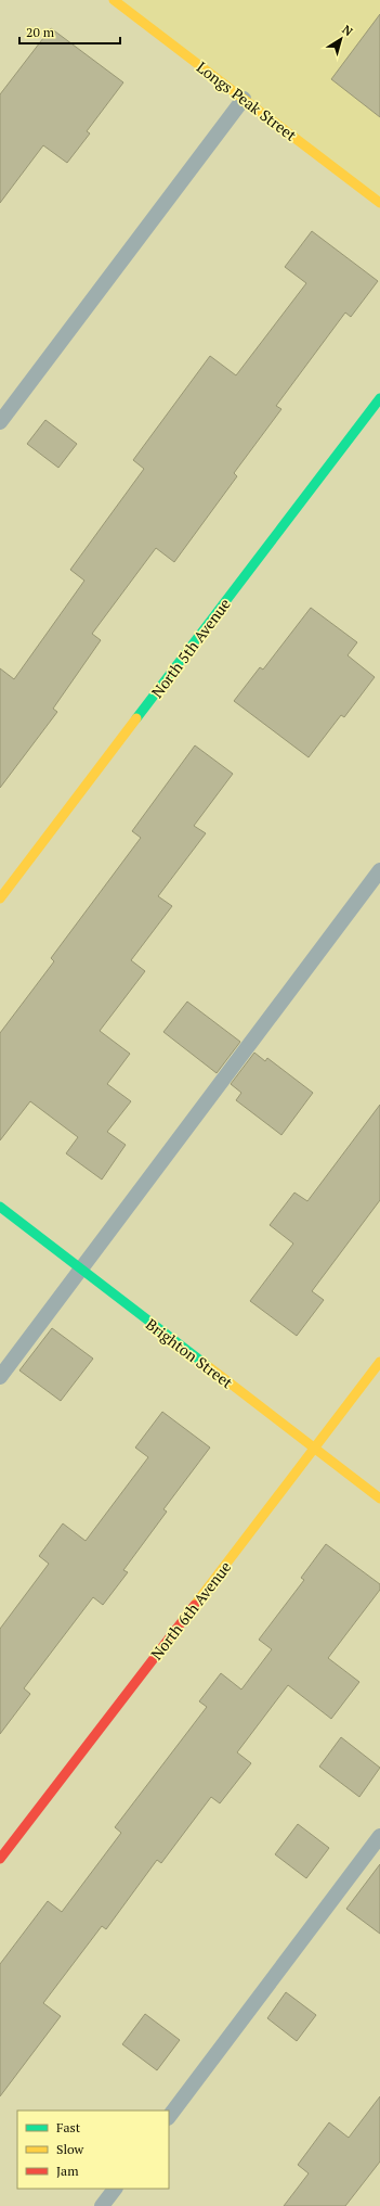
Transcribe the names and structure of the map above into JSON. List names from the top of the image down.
{
  "streets": {
    "street": [
      "Longs Peak Street",
      "North 5th Avenue",
      "Brighton Street",
      "North 6th Avenue"
    ]
  },
  "crossings": [
    ["Brighton Street", "North 6th Avenue"]
  ],
  "legend": ["Fast", "Slow", "Jam"],
  "scale_bar": "20 m",
  "north": "top right"
}
